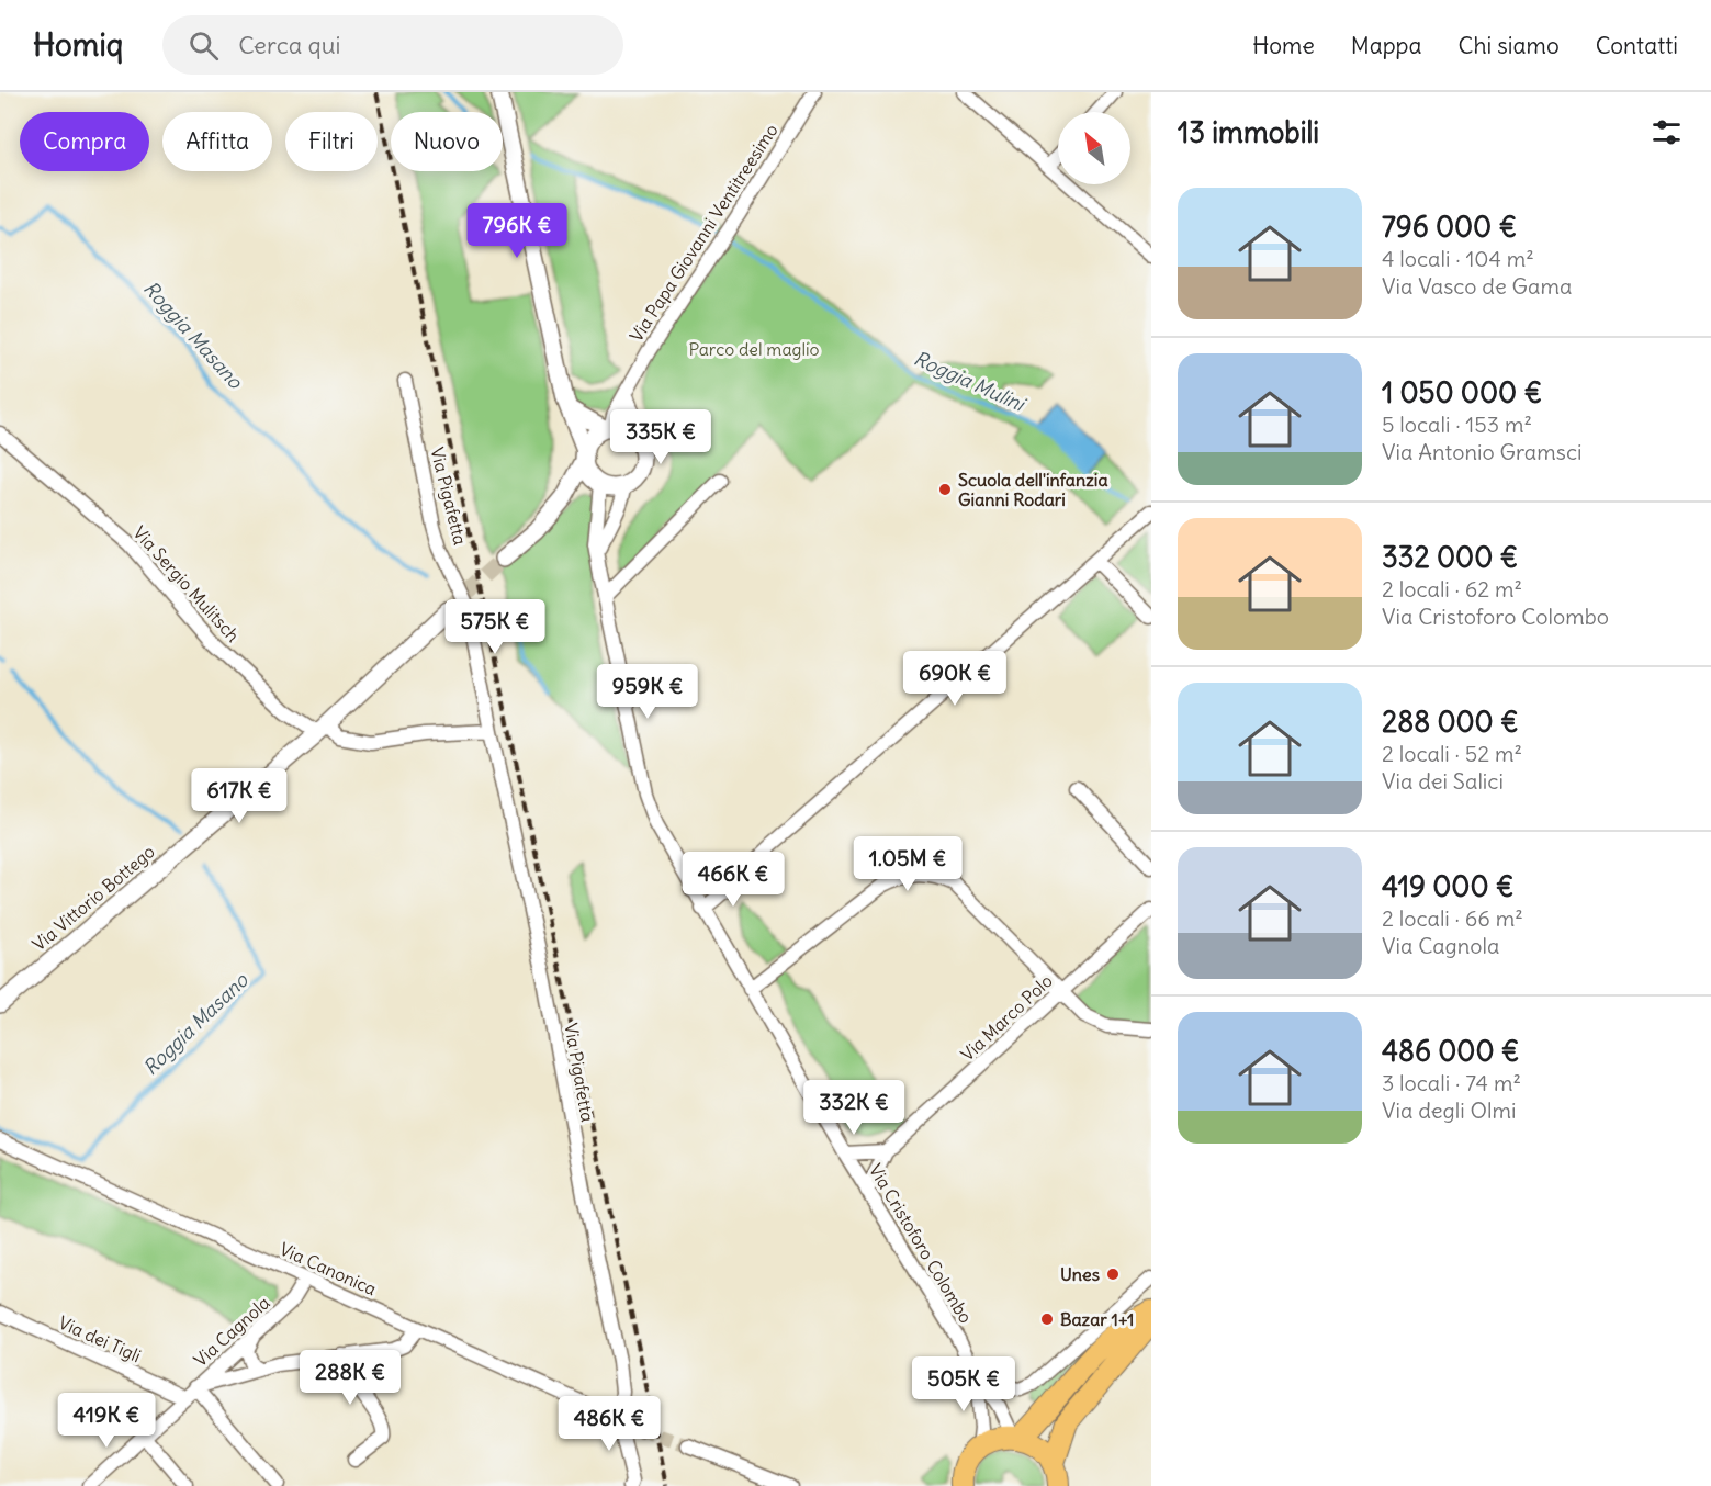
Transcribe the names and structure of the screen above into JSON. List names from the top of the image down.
{
  "streets": {
    "street": [
      "Via Papa Giovanni Ventitreesimo",
      "Via Pigafetta",
      "Via Sergio Mulitsch",
      "Via Vittorio Bottego",
      "Via Marco Polo",
      "Via Cristoforo Colombo",
      "Via Canonica",
      "Via Cagnola",
      "Via dei Tigli"
    ]
  },
  "crossings": [
    ["Via Papa Giovanni Ventitreesimo", "Via Cristoforo Colombo"],
    ["Via Pigafetta", "Via Canonica"],
    ["Via Sergio Mulitsch", "Via Vittorio Bottego"],
    ["Via Marco Polo", "Via Cristoforo Colombo"],
    ["Via Canonica", "Via Cagnola"],
    ["Via Cagnola", "Via dei Tigli"]
  ],
  "water": ["Roggia Masano", "Roggia Mulini"],
  "parks": ["Parco del maglio"],
  "places": ["Scuola dell'infanzia Gianni Rodari", "Unes", "Bazar 1+1"],
  "north": "top left",
  "page": {
    "header": "Homiq",
    "search": "Cerca qui",
    "nav": [
      "Home",
      "Mappa",
      "Chi siamo",
      "Contatti"
    ],
    "heading": "13 immobili",
    "chip": [
      "Compra",
      "Affitta",
      "Filtri",
      "Nuovo"
    ],
    "list": [
      {
        "name": "796 000 €",
        "note": "4 locali · 104 m² · Via Vasco de Gama"
      },
      {
        "name": "1 050 000 €",
        "note": "5 locali · 153 m² · Via Antonio Gramsci"
      },
      {
        "name": "332 000 €",
        "note": "2 locali · 62 m² · Via Cristoforo Colombo"
      },
      {
        "name": "288 000 €",
        "note": "2 locali · 52 m² · Via dei Salici"
      },
      {
        "name": "419 000 €",
        "note": "2 locali · 66 m² · Via Cagnola"
      },
      {
        "name": "486 000 €",
        "note": "3 locali · 74 m² · Via degli Olmi"
      }
    ],
    "price": [
      "796K €",
      "335K €",
      "575K €",
      "690K €",
      "959K €",
      "617K €",
      "1.05M €",
      "466K €",
      "332K €",
      "288K €",
      "505K €",
      "419K €",
      "486K €"
    ]
  }
}
